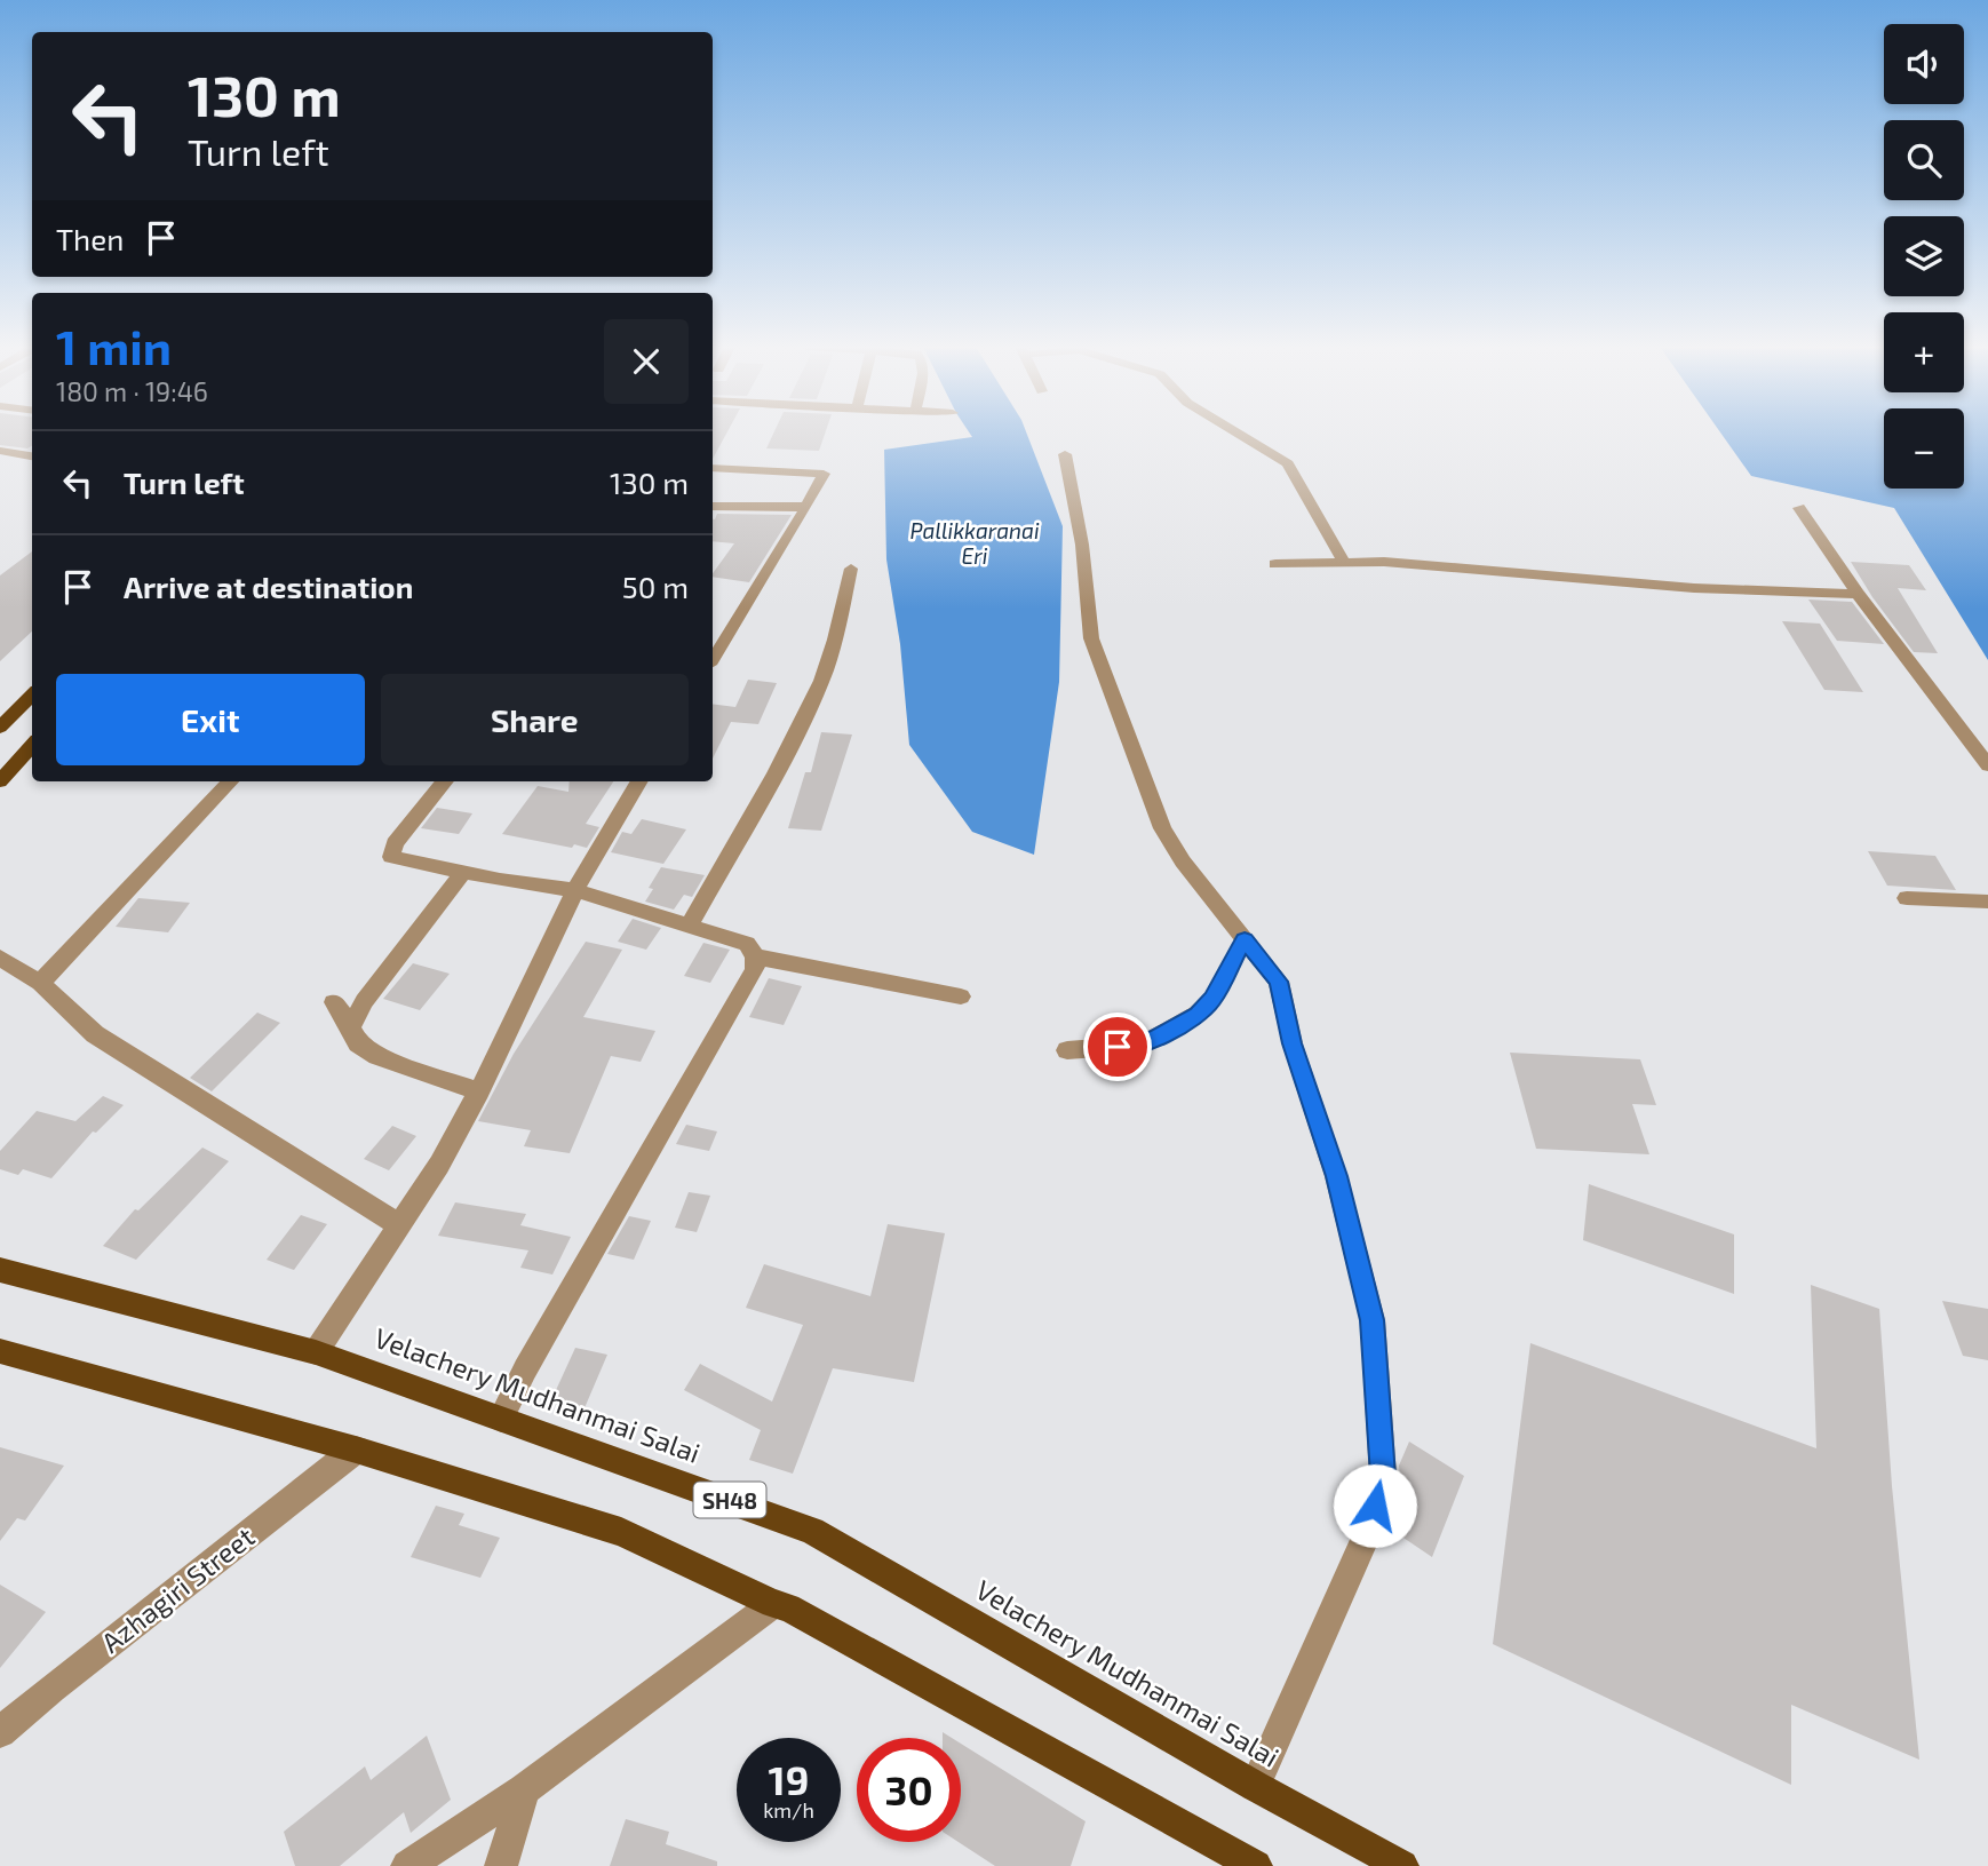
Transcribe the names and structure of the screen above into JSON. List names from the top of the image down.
{
  "streets": {
    "main road": ["Velachery Mudhanmai Salai", "SH48"],
    "street": ["Azhagiri Street"]
  },
  "water": ["Pallikkaranai Eri"],
  "page": {
    "map_buttons": ["+", "−"],
    "turn": ["130 m", "Turn left"],
    "then": "Then",
    "heading": ["1 min", "180 m · 19:46"],
    "list": [
      {
        "name": "Turn left",
        "value": "130 m"
      },
      {
        "name": "Arrive at destination",
        "value": "50 m"
      }
    ],
    "buttons": ["Exit", "Share"],
    "speed": "19 km/h",
    "limit": "30"
  }
}
